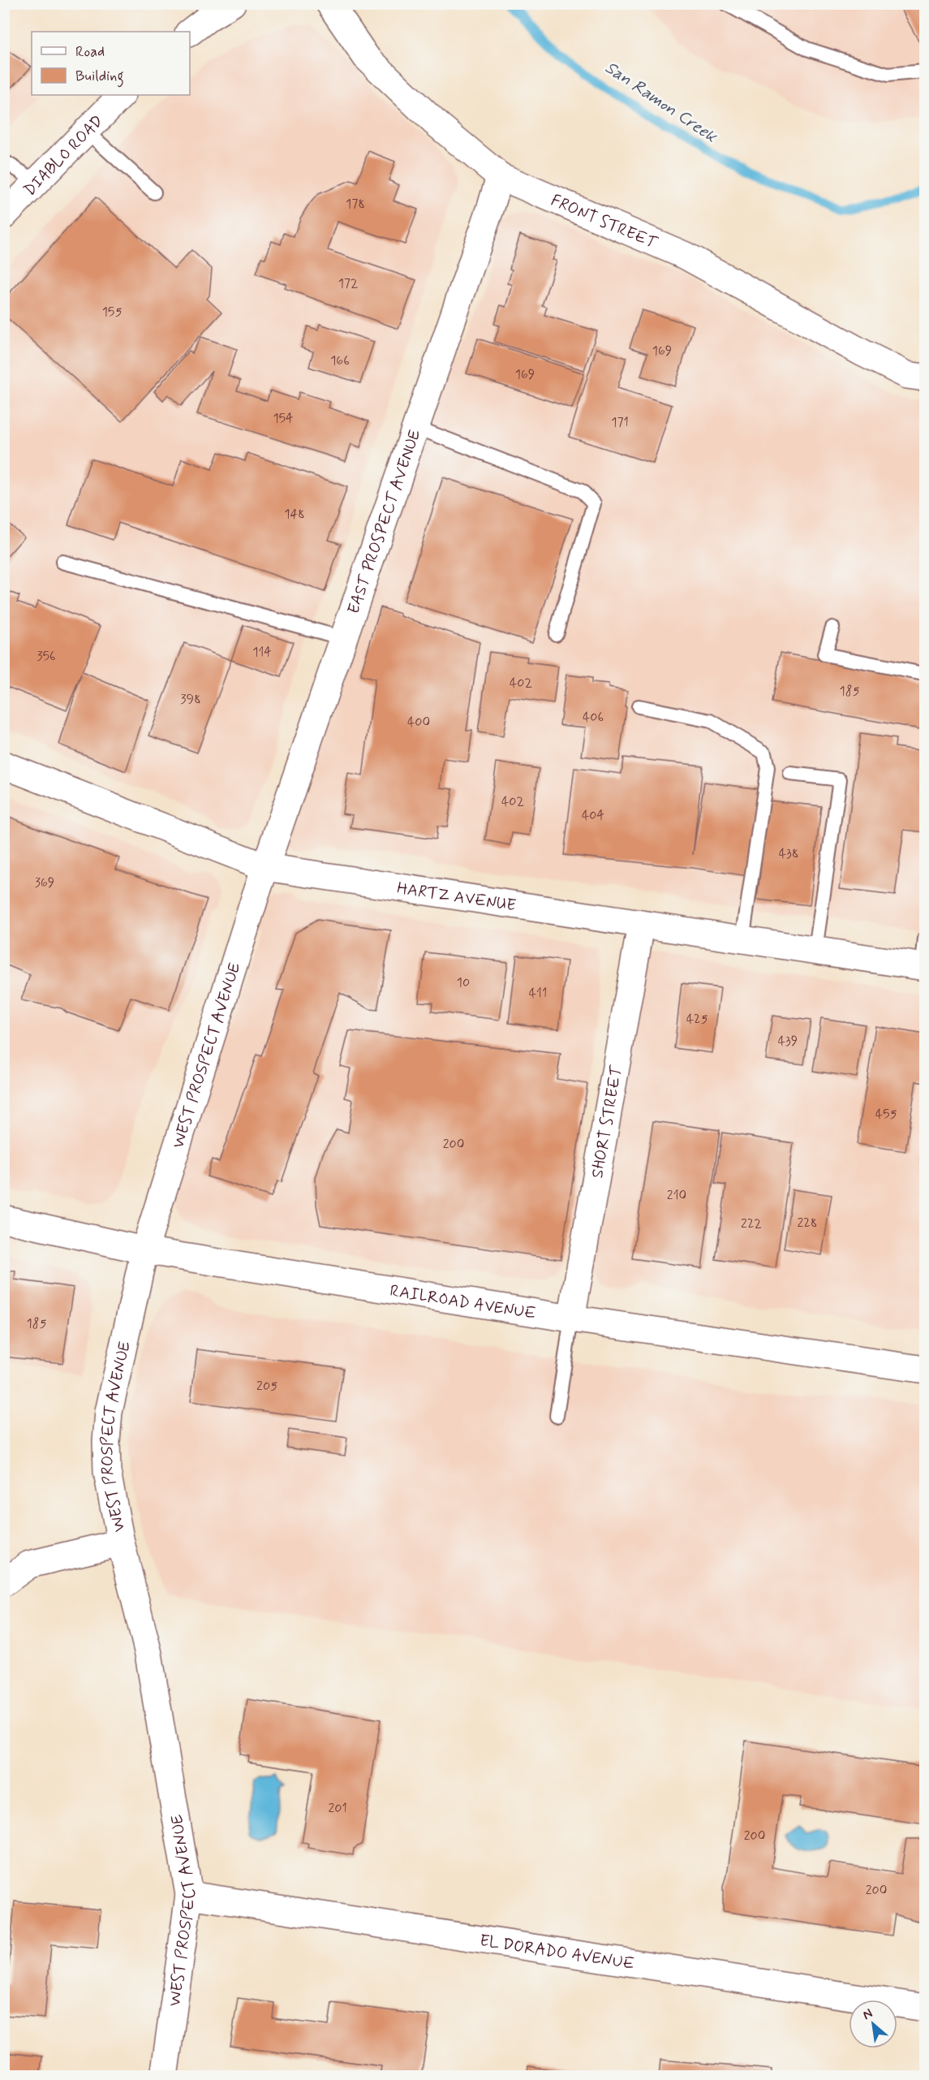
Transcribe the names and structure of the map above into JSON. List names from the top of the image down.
{
  "streets": {
    "street": [
      "DIABLO ROAD",
      "FRONT STREET",
      "EAST PROSPECT AVENUE",
      "HARTZ AVENUE",
      "WEST PROSPECT AVENUE",
      "SHORT STREET",
      "RAILROAD AVENUE",
      "EL DORADO AVENUE"
    ]
  },
  "crossings": [
    ["FRONT STREET", "EAST PROSPECT AVENUE"],
    ["EAST PROSPECT AVENUE", "HARTZ AVENUE"],
    ["EAST PROSPECT AVENUE", "WEST PROSPECT AVENUE"],
    ["HARTZ AVENUE", "WEST PROSPECT AVENUE"],
    ["HARTZ AVENUE", "SHORT STREET"],
    ["WEST PROSPECT AVENUE", "RAILROAD AVENUE"],
    ["WEST PROSPECT AVENUE", "EL DORADO AVENUE"],
    ["SHORT STREET", "RAILROAD AVENUE"]
  ],
  "water": ["San Ramon Creek"],
  "house_numbers": [
    "178",
    "172",
    "155",
    "169",
    "166",
    "169",
    "154",
    "171",
    "148",
    "114",
    "356",
    "402",
    "185",
    "398",
    "406",
    "400",
    "402",
    "404",
    "438",
    "369",
    "10",
    "411",
    "425",
    "439",
    "455",
    "200",
    "210",
    "228",
    "222",
    "185",
    "205",
    "201",
    "200",
    "200"
  ],
  "legend": ["Road", "Building"],
  "north": "top left"
}
